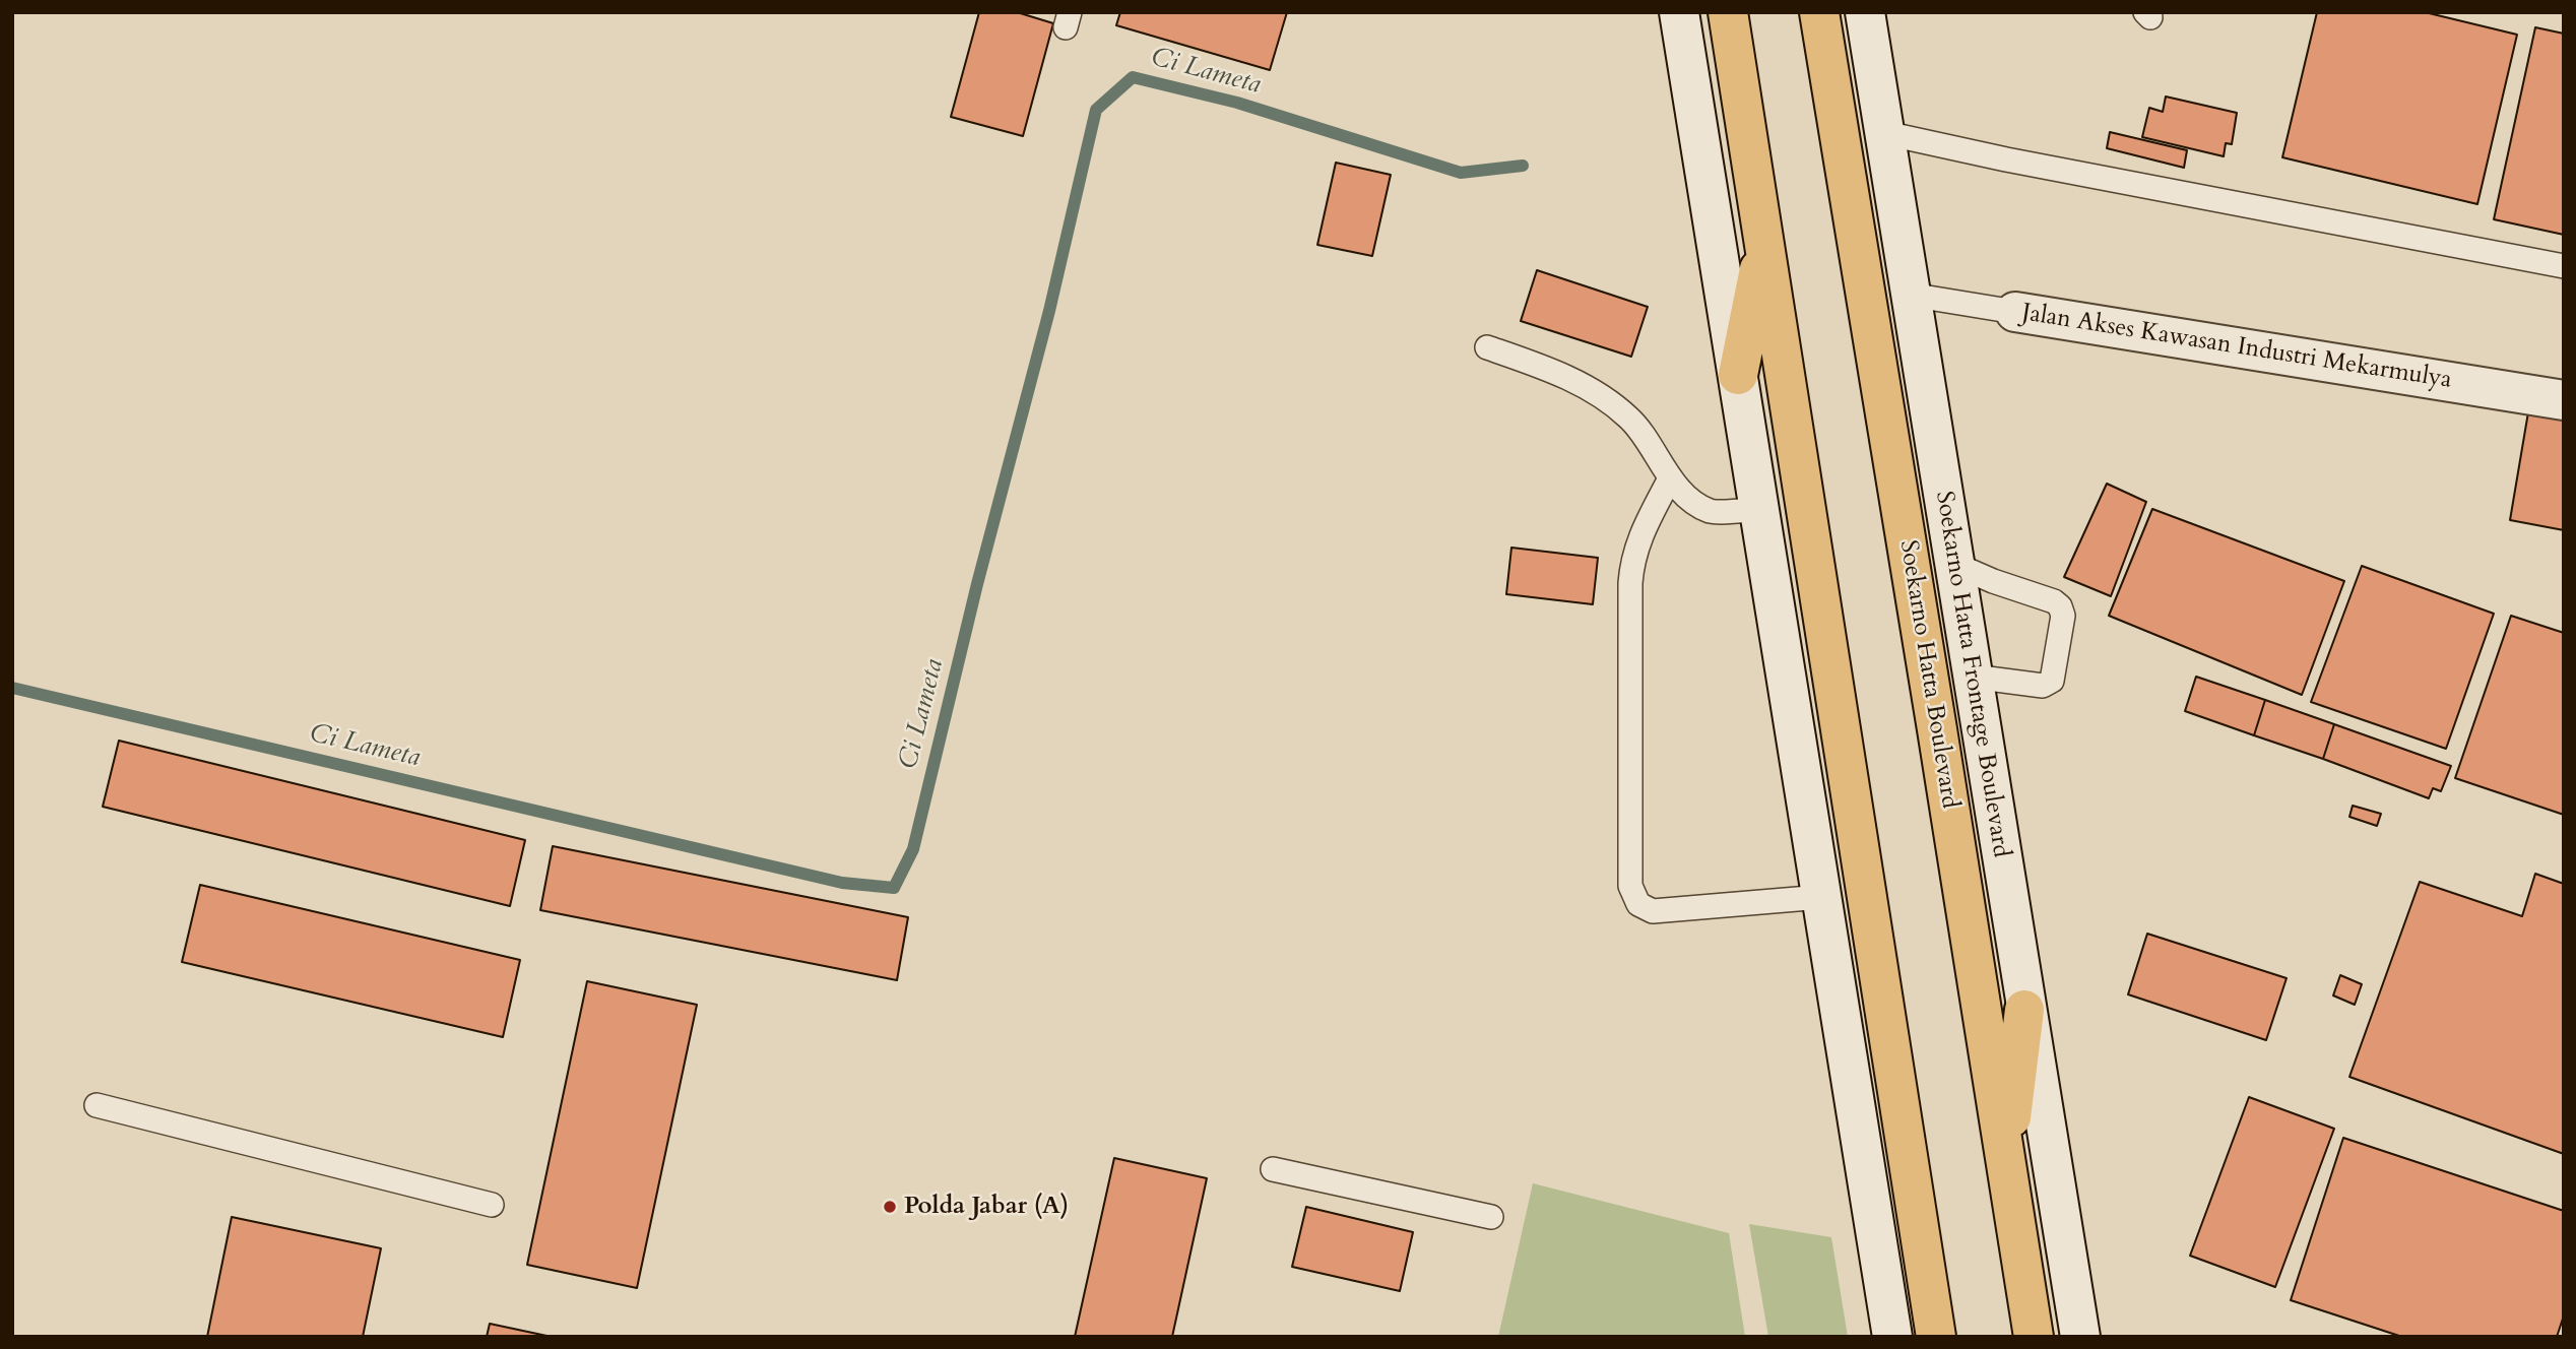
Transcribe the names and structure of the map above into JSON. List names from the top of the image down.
{
  "streets": {
    "highway": ["Soekarno Hatta Boulevard"],
    "main road": ["Jalan Akses Kawasan Industri Mekarmulya", "Soekarno Hatta Frontage Boulevard"]
  },
  "crossings": [
    ["Jalan Akses Kawasan Industri Mekarmulya", "Soekarno Hatta Frontage Boulevard"]
  ],
  "water": ["Ci Lameta"],
  "places": ["Polda Jabar (A)"]
}
